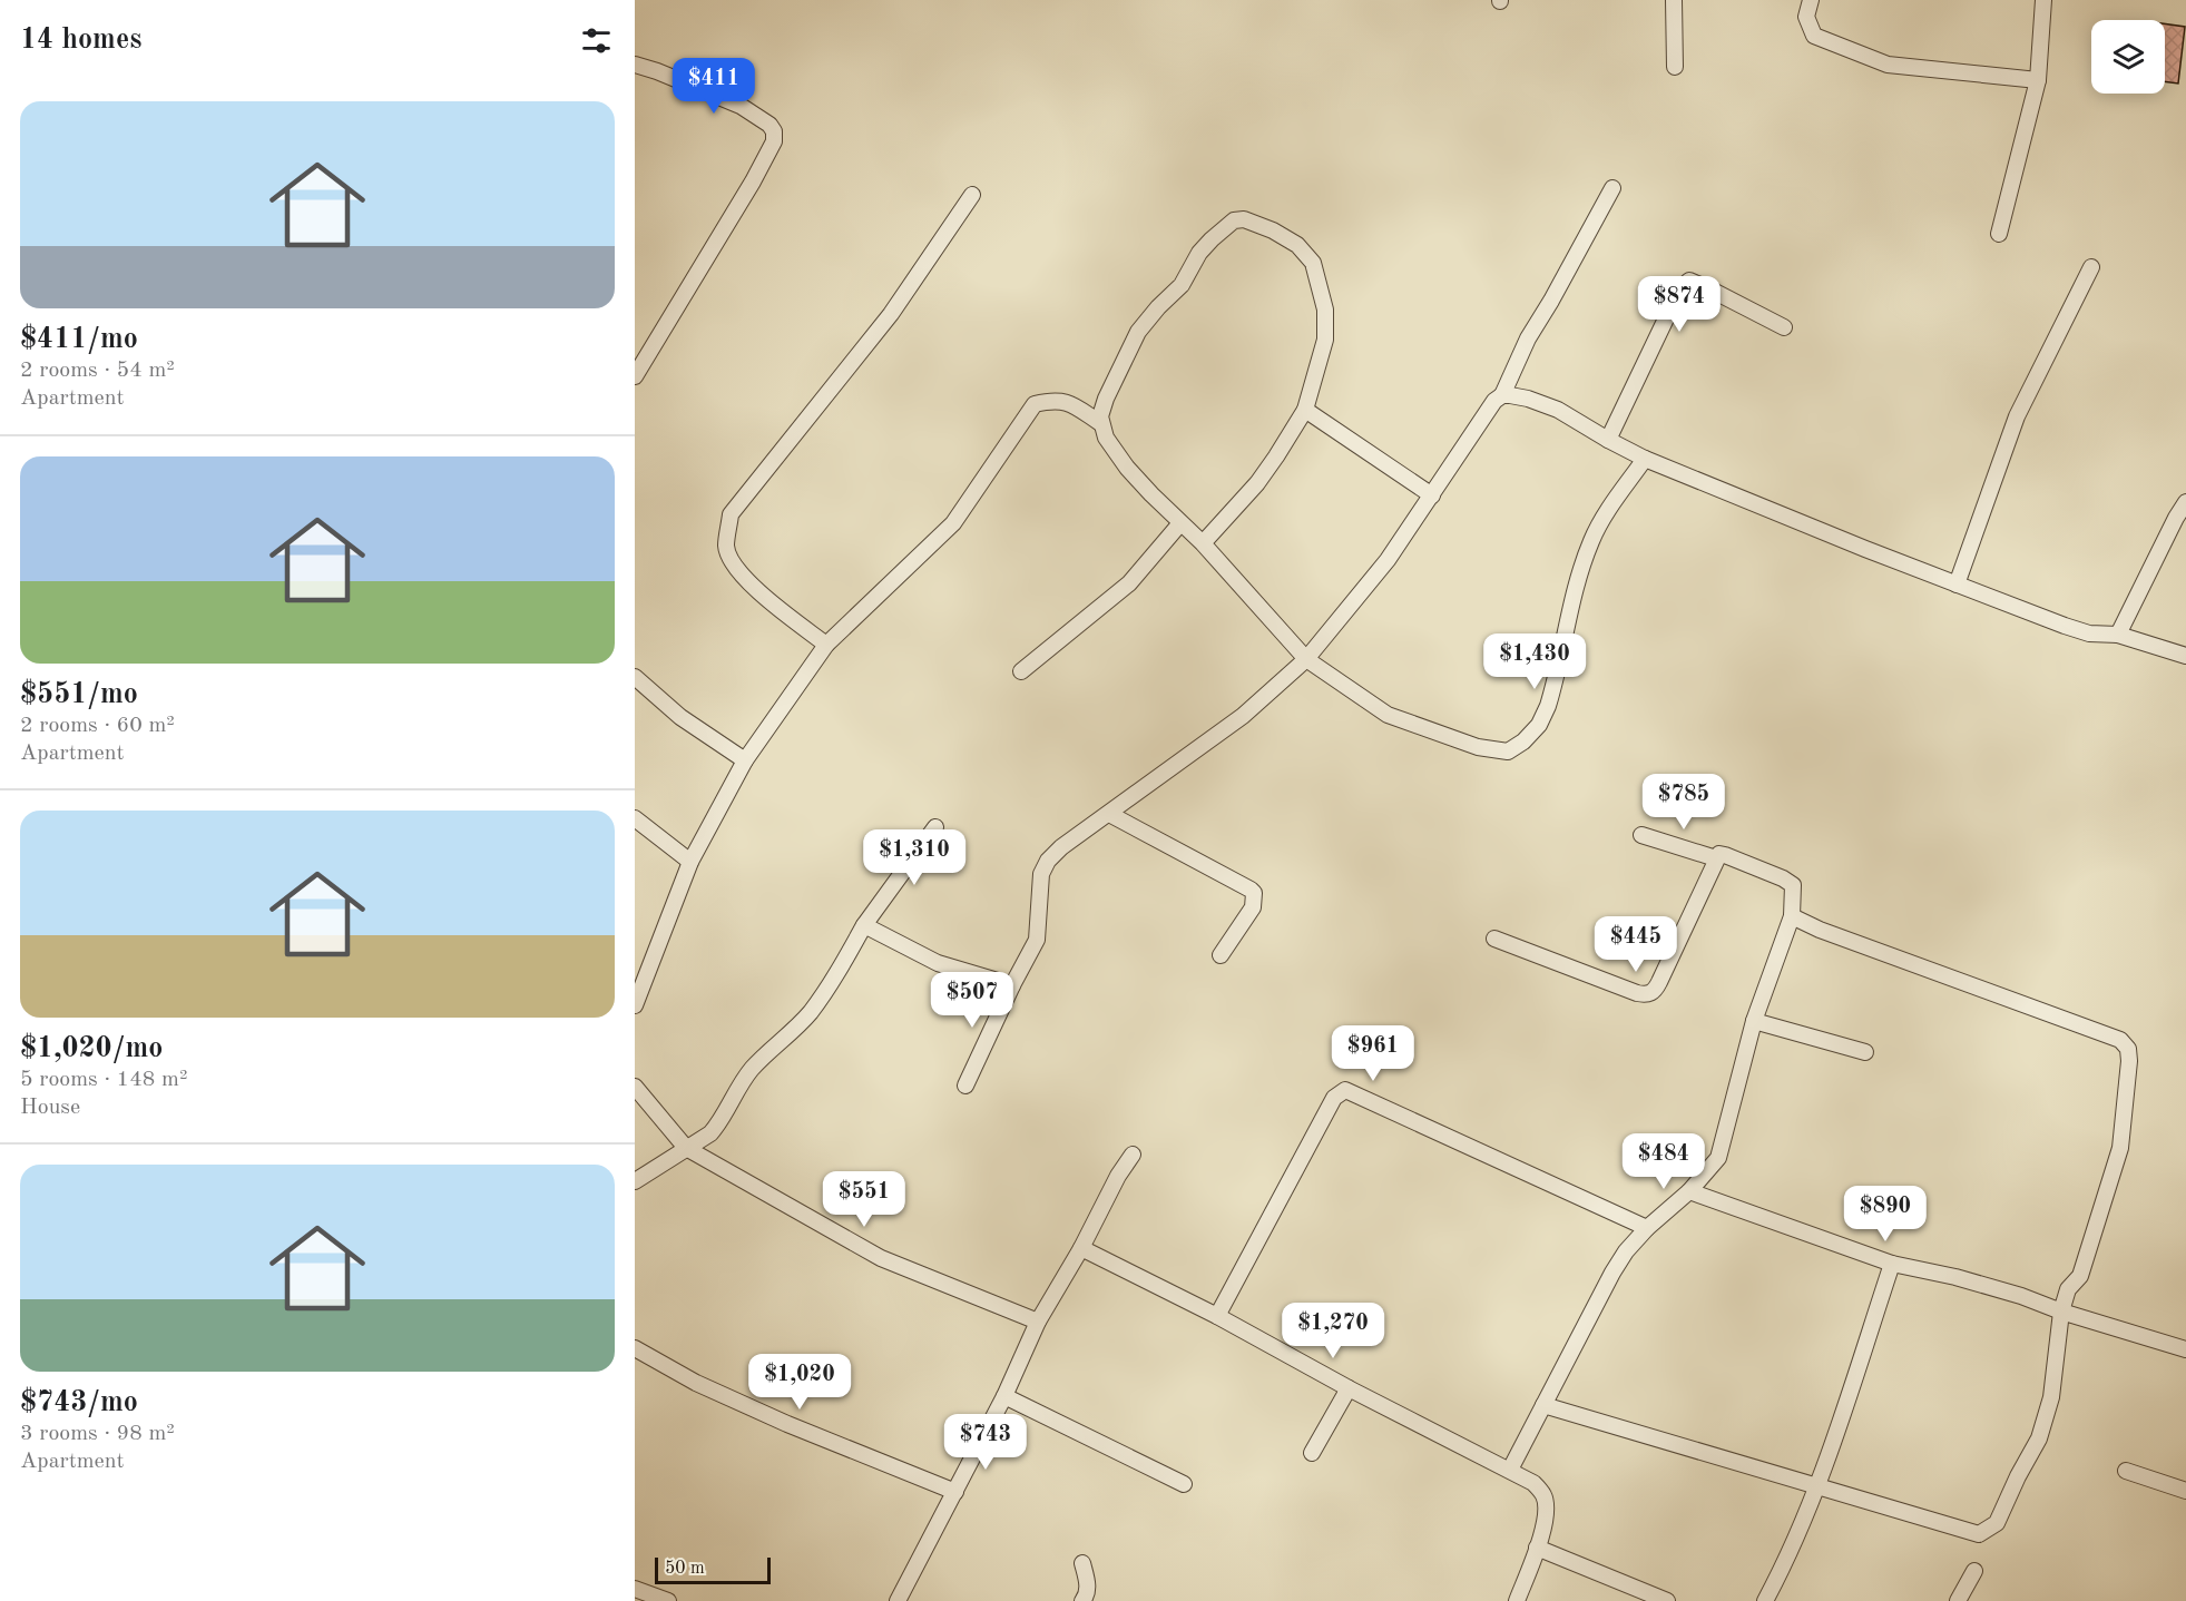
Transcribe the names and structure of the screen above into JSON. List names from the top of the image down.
{
  "scale_bar": "50 m",
  "page": {
    "heading": "14 homes",
    "price": [
      "$411",
      "$874",
      "$1,430",
      "$785",
      "$1,310",
      "$445",
      "$507",
      "$961",
      "$484",
      "$551",
      "$890",
      "$1,270",
      "$1,020",
      "$743"
    ],
    "list": [
      {
        "name": "$411/mo",
        "note": "2 rooms · 54 m² · Apartment"
      },
      {
        "name": "$551/mo",
        "note": "2 rooms · 60 m² · Apartment"
      },
      {
        "name": "$1,020/mo",
        "note": "5 rooms · 148 m² · House"
      },
      {
        "name": "$743/mo",
        "note": "3 rooms · 98 m² · Apartment"
      }
    ],
    "scale": "50 m"
  }
}
